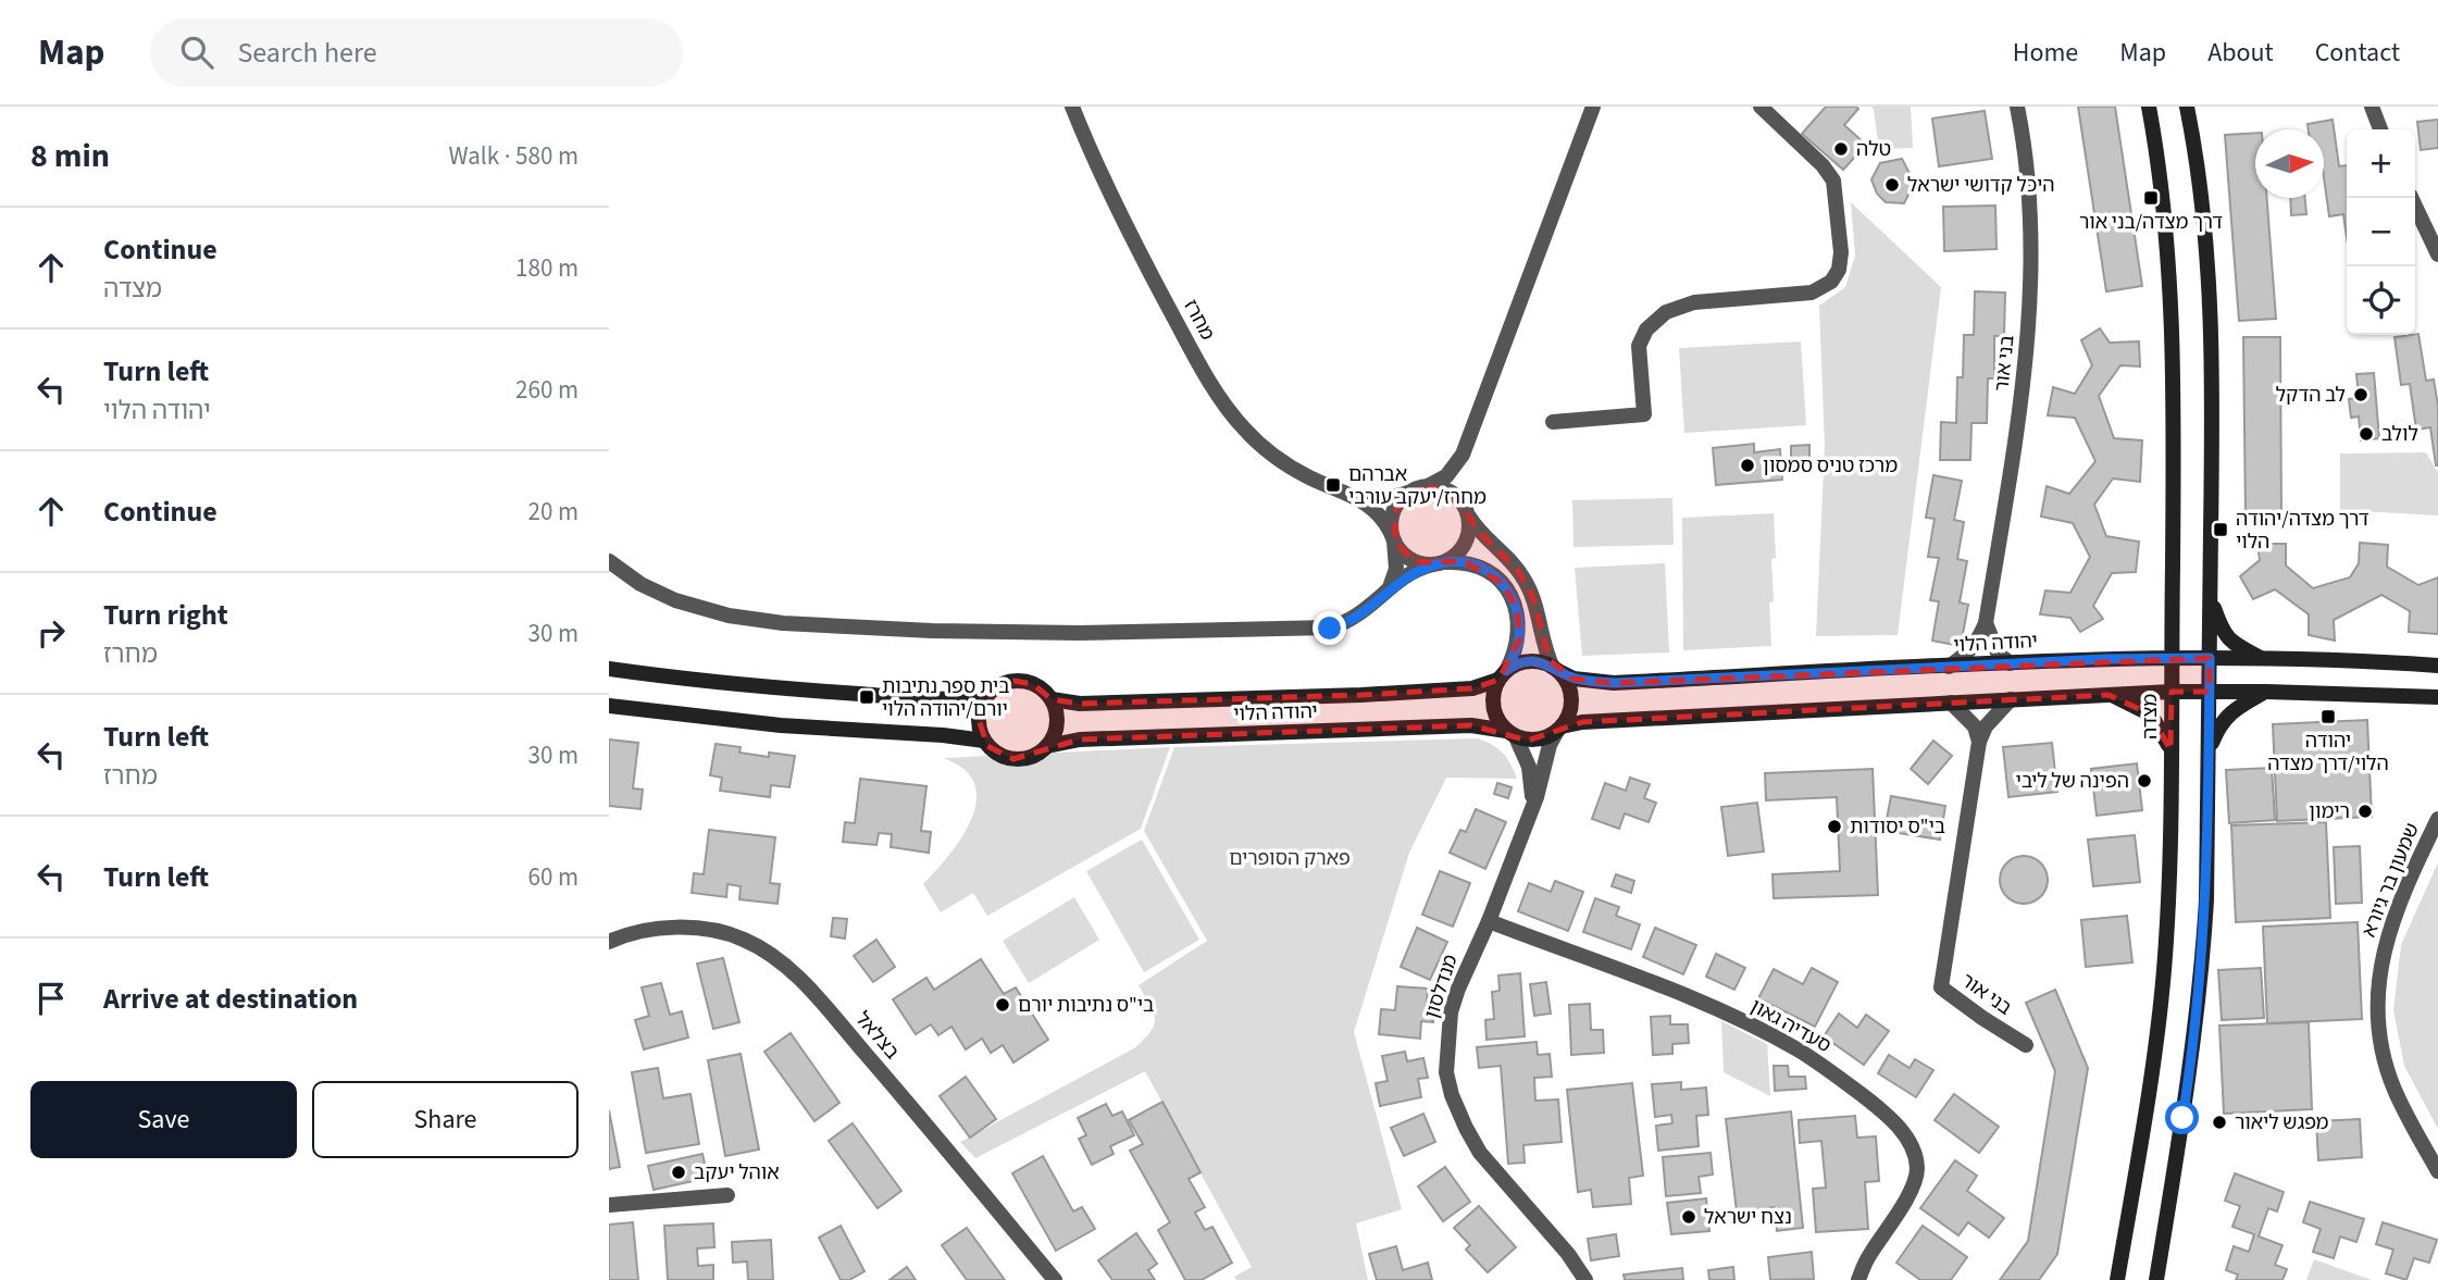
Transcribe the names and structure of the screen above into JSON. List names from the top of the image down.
{
  "streets": {
    "main road": ["יהודה הלוי", "מצדה"],
    "street": [
      "מחרז",
      "בני אור",
      "שמעון בר גיורא",
      "מנדלסון",
      "סעדיה גאון",
      "בצלאל"
    ]
  },
  "crossings": [
    ["בני אור", "יהודה הלוי"],
    ["יהודה הלוי", "מצדה"],
    ["יהודה הלוי", "מנדלסון"],
    ["מנדלסון", "סעדיה גאון"]
  ],
  "parks": ["פארק הסופרים"],
  "places": {
    "other": [
      "טלה",
      "היכל קדושי ישראל",
      "לב הדקל",
      "לולב",
      "מרכז טניס סמסון",
      "הפינה של ליבי",
      "רימון",
      "בי\"ס יסודות",
      "בי\"ס נתיבות יורם",
      "מפגש ליאור",
      "אוהל יעקב",
      "נצח ישראל"
    ],
    "transit": [
      "דרך מצדה/בני אור",
      "אברהם מחרז/יעקב עורבי",
      "דרך מצדה/יהודה הלוי",
      "בית ספר נתיבות יורם/יהודה הלוי",
      "יהודה הלוי/דרך מצדה"
    ]
  },
  "north": "right",
  "page": {
    "header": "Map",
    "search": "Search here",
    "nav": [
      "Home",
      "Map",
      "About",
      "Contact"
    ],
    "heading": ["8 min", "Walk · 580 m"],
    "map_buttons": ["+", "−"],
    "list": [
      ["Continue", "מצדה", "180 m"],
      ["Turn left", "יהודה הלוי", "260 m"],
      ["Continue", "20 m"],
      ["Turn right", "מחרז", "30 m"],
      ["Turn left", "מחרז", "30 m"],
      ["Turn left", "60 m"],
      "Arrive at destination"
    ],
    "buttons": ["Save", "Share"]
  }
}
